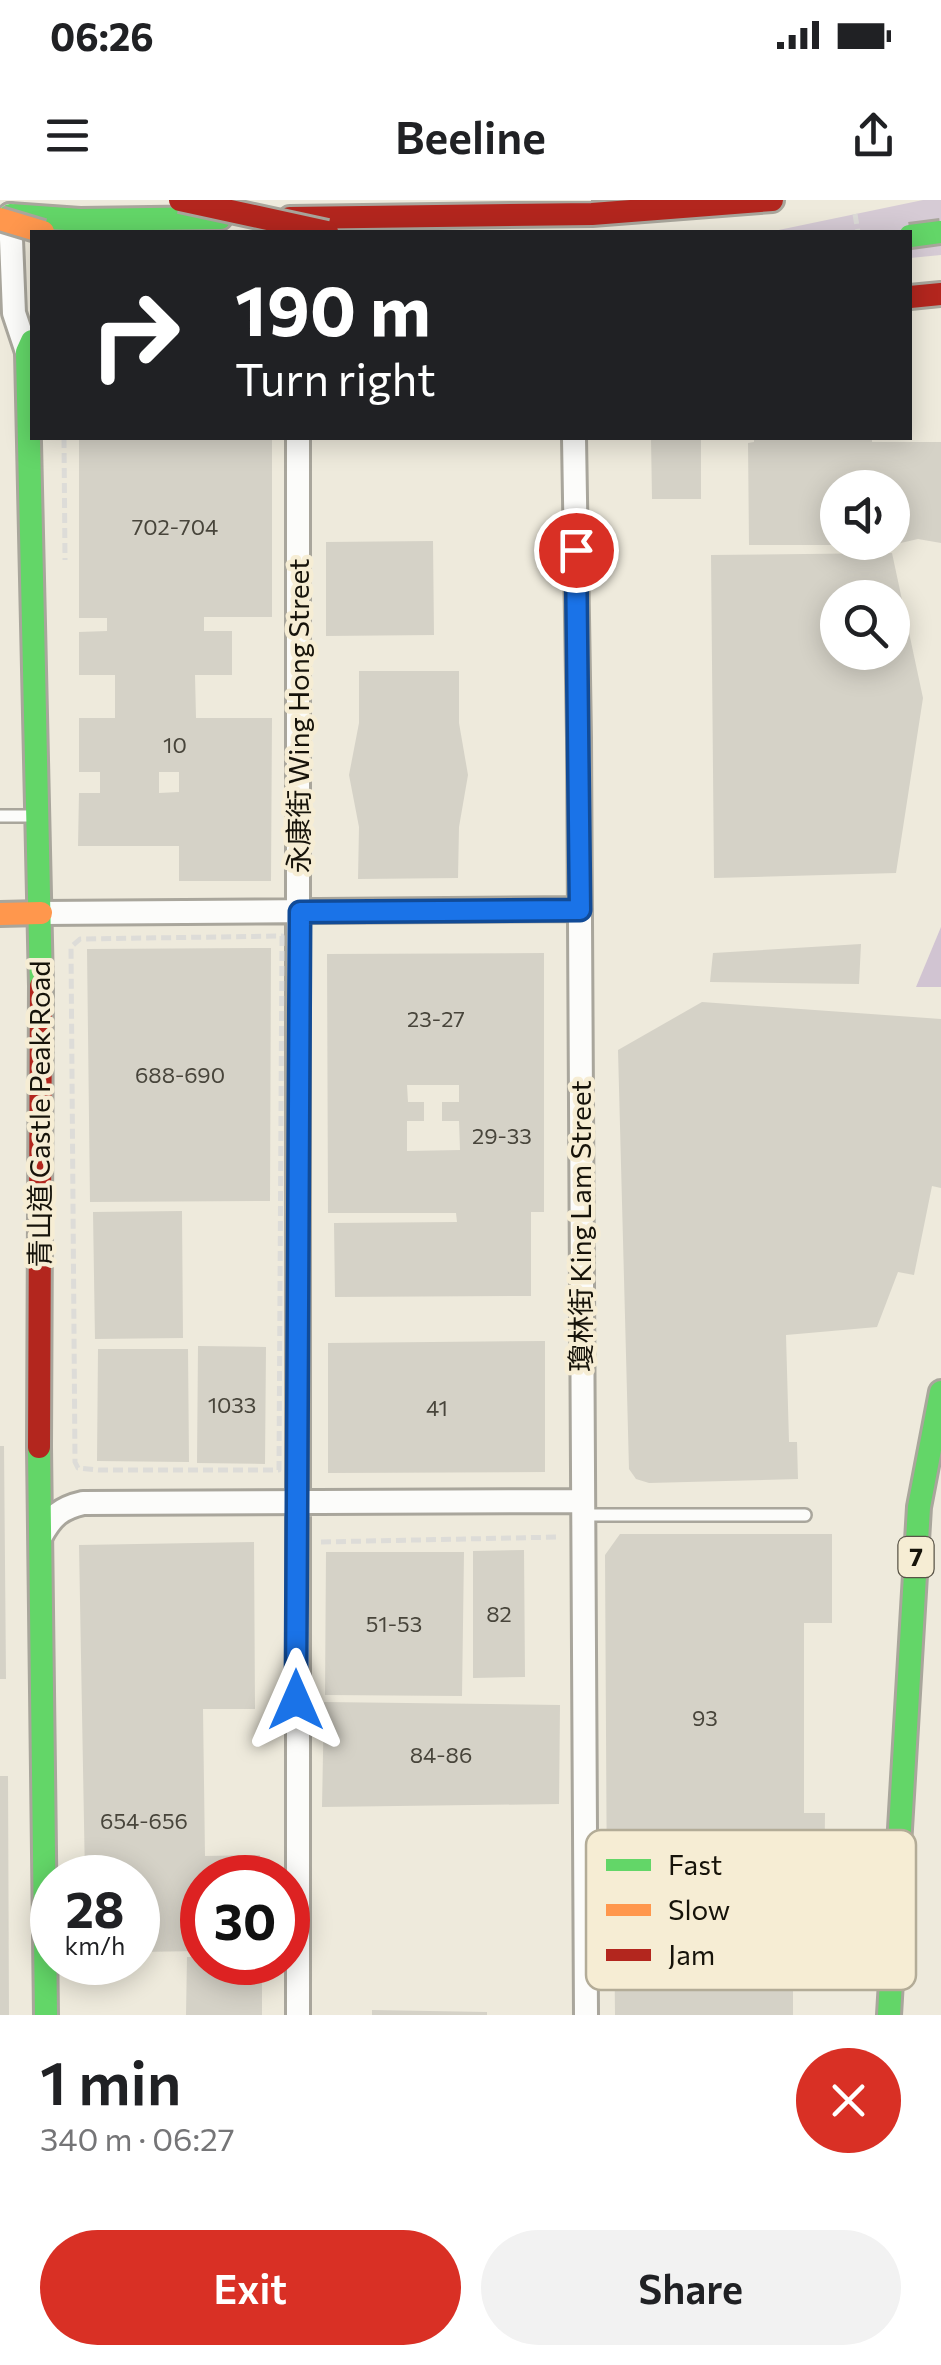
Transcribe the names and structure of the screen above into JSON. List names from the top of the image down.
{
  "streets": {
    "main road": ["青山道 Castle Peak Road", "7"],
    "street": ["永康街 Wing Hong Street", "瓊林街 King Lam Street"]
  },
  "house_numbers": [
    "702-704",
    "10",
    "23-27",
    "688-690",
    "29-33",
    "1033",
    "41",
    "82",
    "51-53",
    "93",
    "84-86",
    "654-656"
  ],
  "legend": ["Fast", "Slow", "Jam"],
  "page": {
    "status": "06:26",
    "header": "Beeline",
    "turn": ["190 m", "Turn right"],
    "speed": "28 km/h",
    "limit": "30",
    "heading": ["1 min", "340 m · 06:27"],
    "buttons": ["Exit", "Share"]
  }
}
